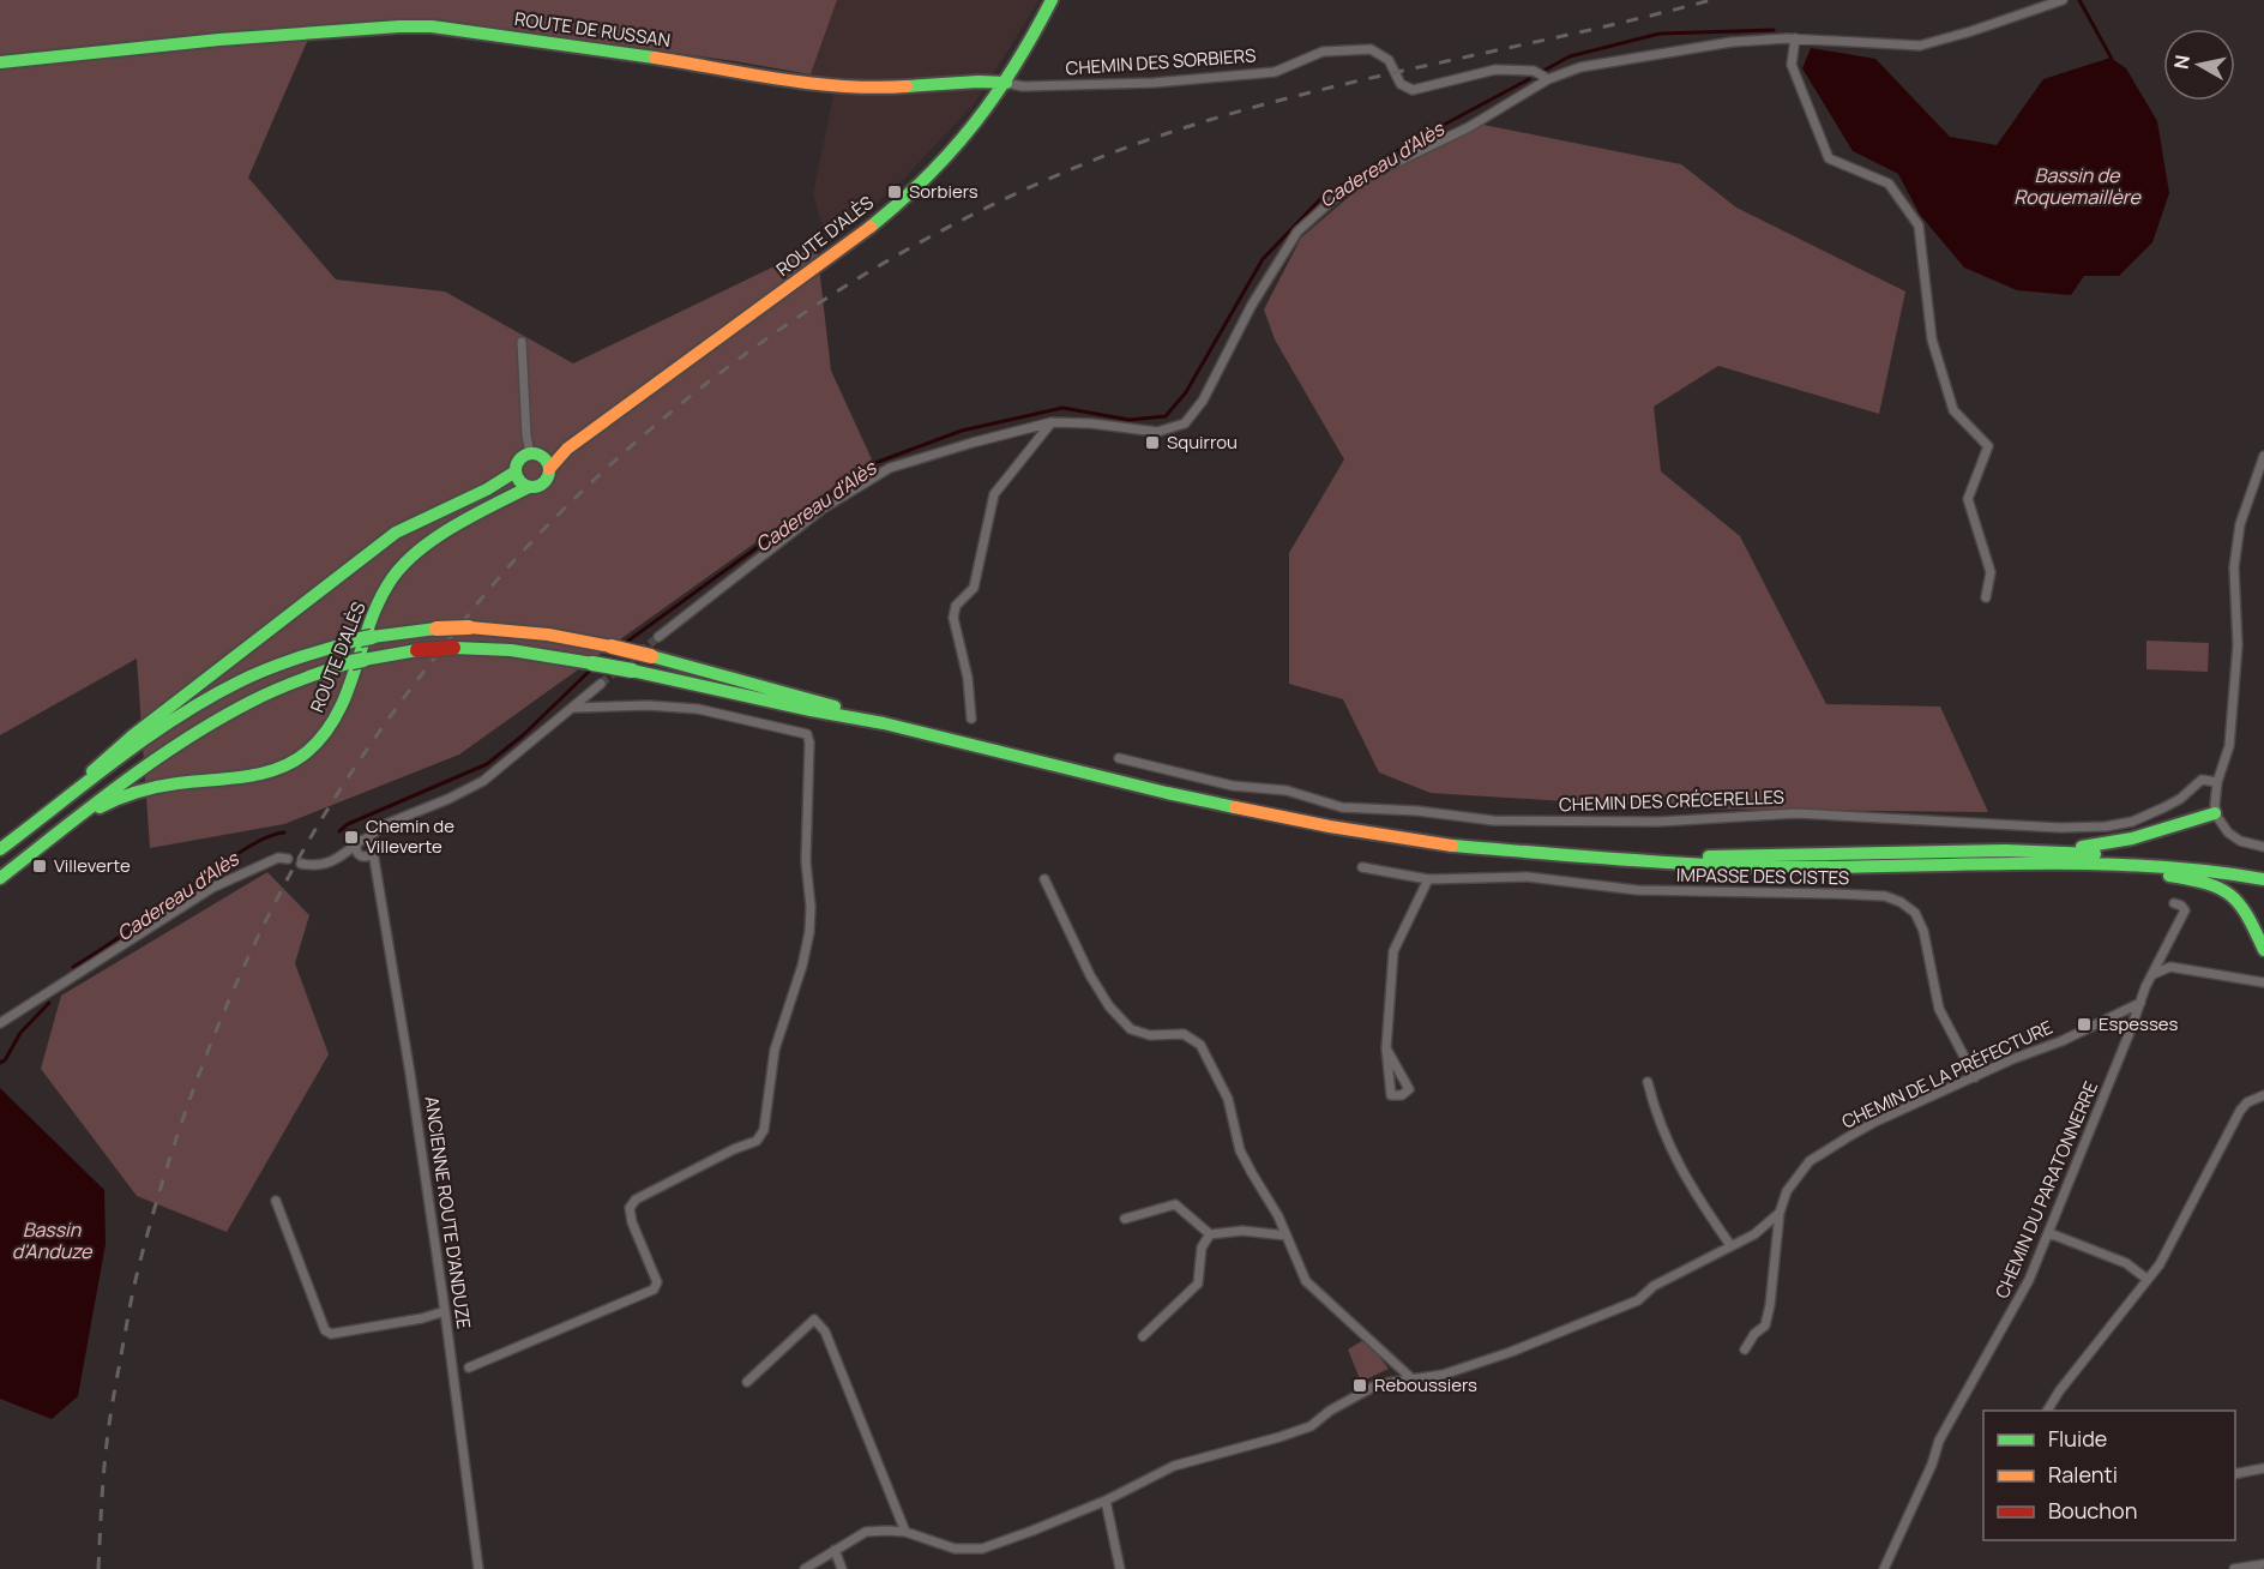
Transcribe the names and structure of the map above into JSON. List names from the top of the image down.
{
  "streets": {
    "main road": ["ROUTE DE RUSSAN", "ROUTE D'ALÈS"],
    "street": [
      "CHEMIN DES SORBIERS",
      "CHEMIN DES CRÉCERELLES",
      "IMPASSE DES CISTES",
      "CHEMIN DE LA PRÉFECTURE",
      "CHEMIN DU PARATONNERRE",
      "ANCIENNE ROUTE D'ANDUZE"
    ]
  },
  "crossings": [
    ["ROUTE DE RUSSAN", "CHEMIN DES SORBIERS"],
    ["ROUTE DE RUSSAN", "ROUTE D'ALÈS"],
    ["CHEMIN DES SORBIERS", "ROUTE D'ALÈS"],
    ["IMPASSE DES CISTES", "CHEMIN DE LA PRÉFECTURE"],
    ["CHEMIN DE LA PRÉFECTURE", "CHEMIN DU PARATONNERRE"]
  ],
  "water": ["Cadereau d'Alès", "Bassin de Roquemaillère", "Bassin d'Anduze"],
  "places": {
    "transit": [
      "Sorbiers",
      "Squirrou",
      "Chemin de Villeverte",
      "Villeverte",
      "Espesses",
      "Reboussiers"
    ]
  },
  "legend": ["Fluide", "Ralenti", "Bouchon"],
  "north": "left"
}
